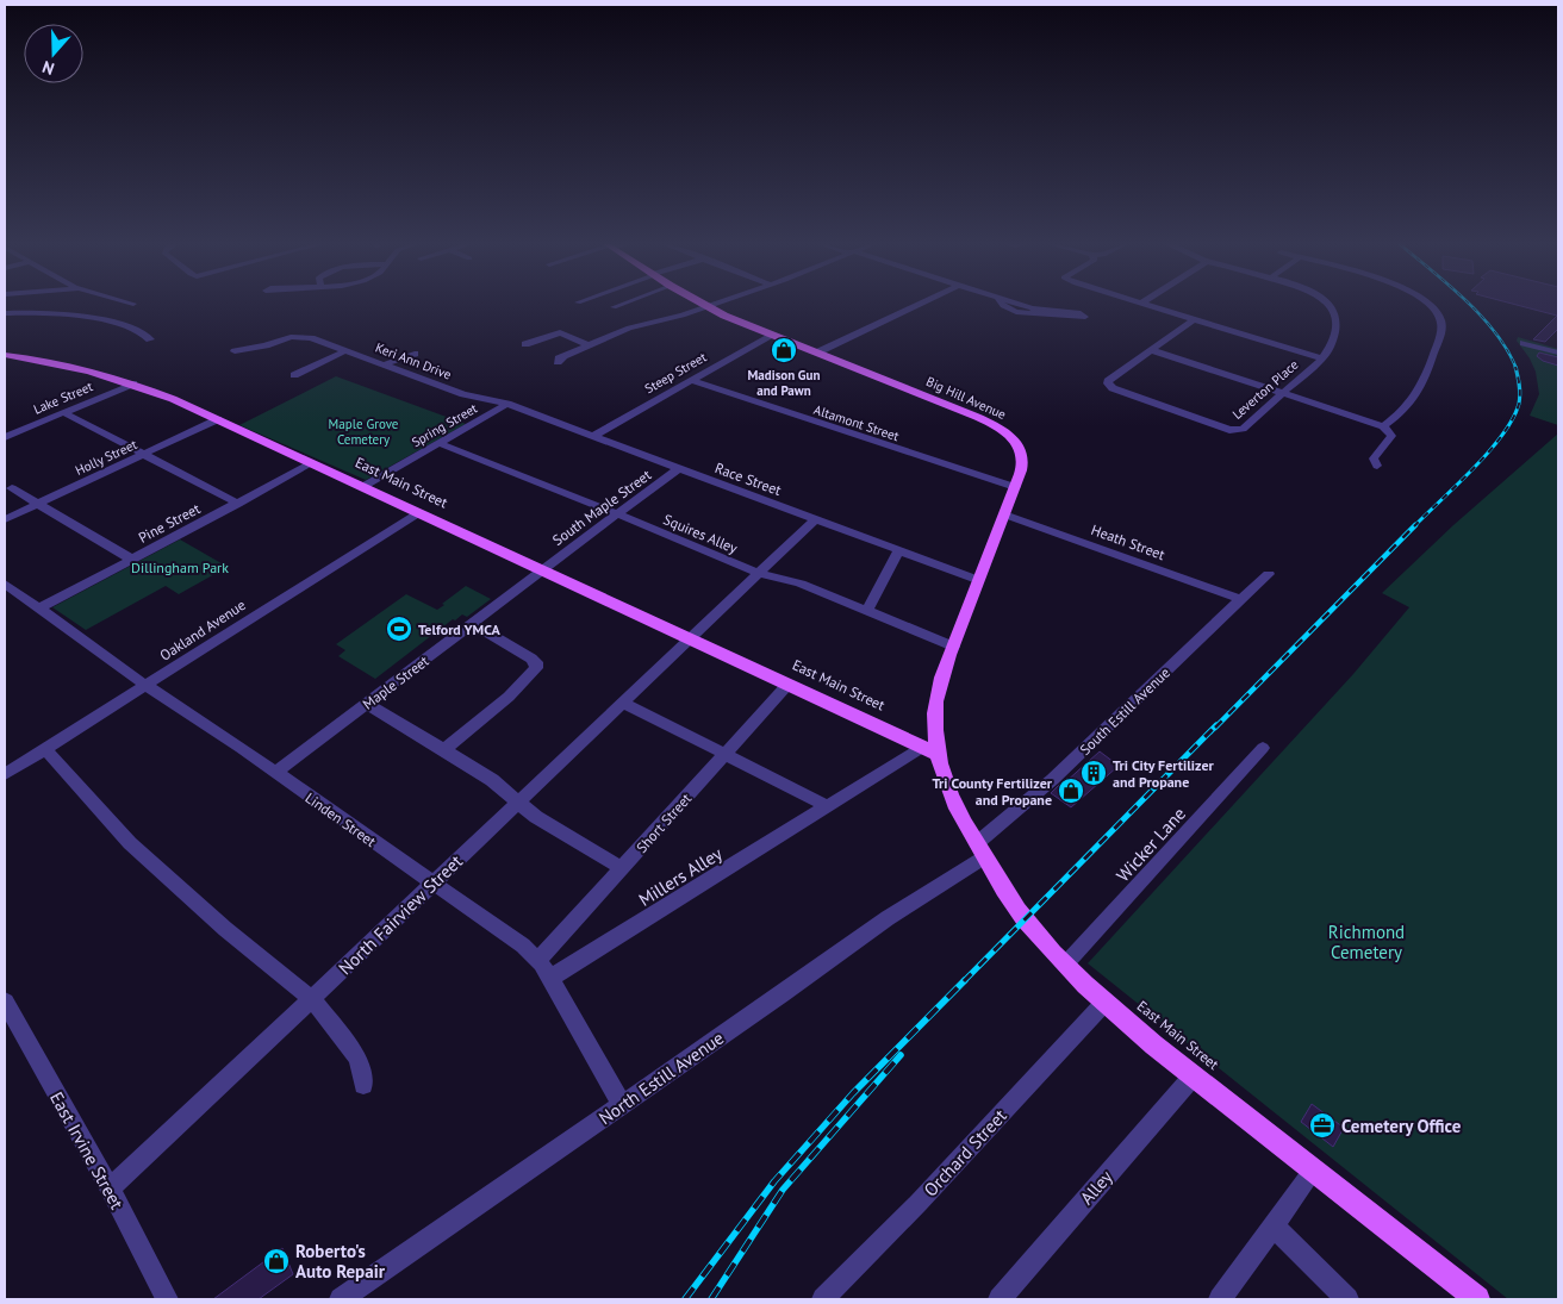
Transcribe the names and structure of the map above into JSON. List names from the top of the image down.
{
  "streets": {
    "main road": ["Big Hill Avenue", "East Main Street"],
    "street": [
      "Keri Ann Drive",
      "Steep Street",
      "Leverton Place",
      "Lake Street",
      "Altamont Street",
      "Spring Street",
      "Holly Street",
      "Race Street",
      "South Maple Street",
      "Pine Street",
      "Squires Alley",
      "Heath Street",
      "Oakland Avenue",
      "Maple Street",
      "South Estill Avenue",
      "Linden Street",
      "Short Street",
      "Wicker Lane",
      "Millers Alley",
      "North Fairview Street",
      "North Estill Avenue",
      "East Irvine Street",
      "Orchard Street",
      "Alley"
    ]
  },
  "crossings": [
    ["Keri Ann Drive", "Spring Street"],
    ["Keri Ann Drive", "Race Street"],
    ["Steep Street", "Big Hill Avenue"],
    ["Steep Street", "Altamont Street"],
    ["Steep Street", "Race Street"],
    ["Lake Street", "East Main Street"],
    ["Big Hill Avenue", "Altamont Street"],
    ["Big Hill Avenue", "Race Street"],
    ["Big Hill Avenue", "East Main Street"],
    ["Big Hill Avenue", "Squires Alley"],
    ["Big Hill Avenue", "Heath Street"],
    ["Big Hill Avenue", "Millers Alley"],
    ["Spring Street", "Race Street"],
    ["Spring Street", "East Main Street"],
    ["Spring Street", "Squires Alley"],
    ["Holly Street", "East Main Street"],
    ["Race Street", "South Maple Street"],
    ["Race Street", "North Fairview Street"],
    ["East Main Street", "South Maple Street"],
    ["East Main Street", "Pine Street"],
    ["East Main Street", "Oakland Avenue"],
    ["East Main Street", "Maple Street"],
    ["East Main Street", "South Estill Avenue"],
    ["East Main Street", "Short Street"],
    ["East Main Street", "Wicker Lane"],
    ["East Main Street", "Millers Alley"],
    ["East Main Street", "North Fairview Street"],
    ["East Main Street", "North Estill Avenue"],
    ["East Main Street", "Orchard Street"],
    ["East Main Street", "Alley"],
    ["South Maple Street", "Squires Alley"],
    ["South Maple Street", "Maple Street"],
    ["Pine Street", "Linden Street"],
    ["Squires Alley", "North Fairview Street"],
    ["Heath Street", "South Estill Avenue"],
    ["Oakland Avenue", "Linden Street"],
    ["Maple Street", "Linden Street"],
    ["South Estill Avenue", "North Estill Avenue"],
    ["Linden Street", "Short Street"],
    ["Linden Street", "Millers Alley"],
    ["Linden Street", "North Fairview Street"],
    ["Linden Street", "North Estill Avenue"],
    ["North Fairview Street", "East Irvine Street"]
  ],
  "parks": ["Maple Grove Cemetery", "Dillingham Park", "Richmond Cemetery"],
  "places": {
    "shop": ["Madison Gun and Pawn", "Tri County Fertilizer and Propane", "Roberto's Auto Repair"],
    "sports": ["Telford YMCA"],
    "building": ["Tri City Fertilizer and Propane"],
    "office": ["Cemetery Office"]
  },
  "north": "bottom"
}
